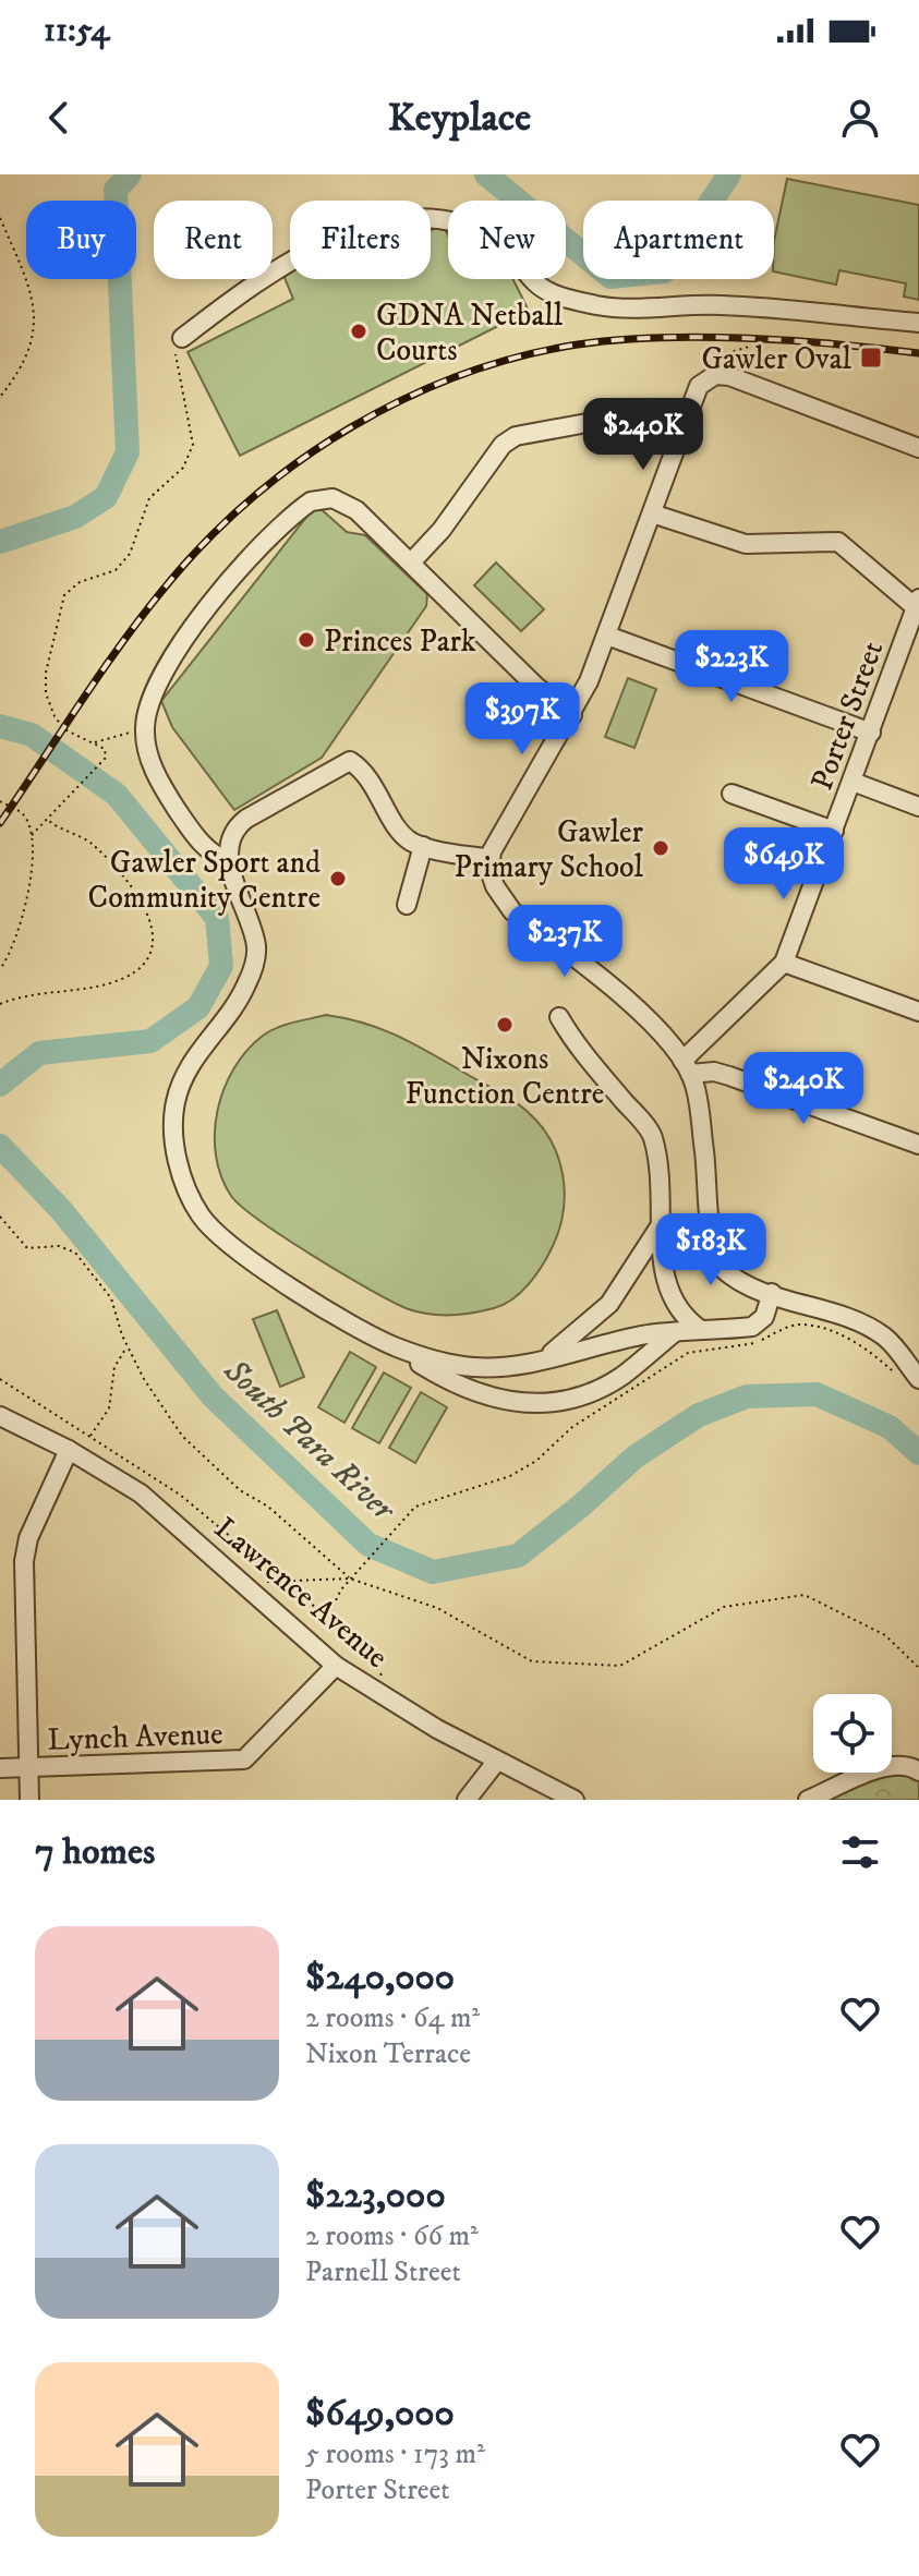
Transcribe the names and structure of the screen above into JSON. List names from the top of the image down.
{
  "streets": {
    "street": ["Porter Street", "Lawrence Avenue", "Lynch Avenue"]
  },
  "crossings": [
    ["Lawrence Avenue", "Lynch Avenue"]
  ],
  "water": ["South Para River"],
  "places": {
    "other": [
      "GDNA Netball Courts",
      "Princes Park",
      "Gawler Primary School",
      "Gawler Sport and Community Centre",
      "Nixons Function Centre"
    ],
    "transit": ["Gawler Oval"]
  },
  "page": {
    "status": "11:54",
    "header": "Keyplace",
    "chip": [
      "Buy",
      "Rent",
      "Filters",
      "New",
      "Apartment"
    ],
    "price": [
      "$240K",
      "$223K",
      "$397K",
      "$649K",
      "$237K",
      "$240K",
      "$183K"
    ],
    "heading": "7 homes",
    "list": [
      {
        "name": "$240,000",
        "note": "2 rooms · 64 m² · Nixon Terrace"
      },
      {
        "name": "$223,000",
        "note": "2 rooms · 66 m² · Parnell Street"
      },
      {
        "name": "$649,000",
        "note": "5 rooms · 173 m² · Porter Street"
      }
    ]
  }
}
